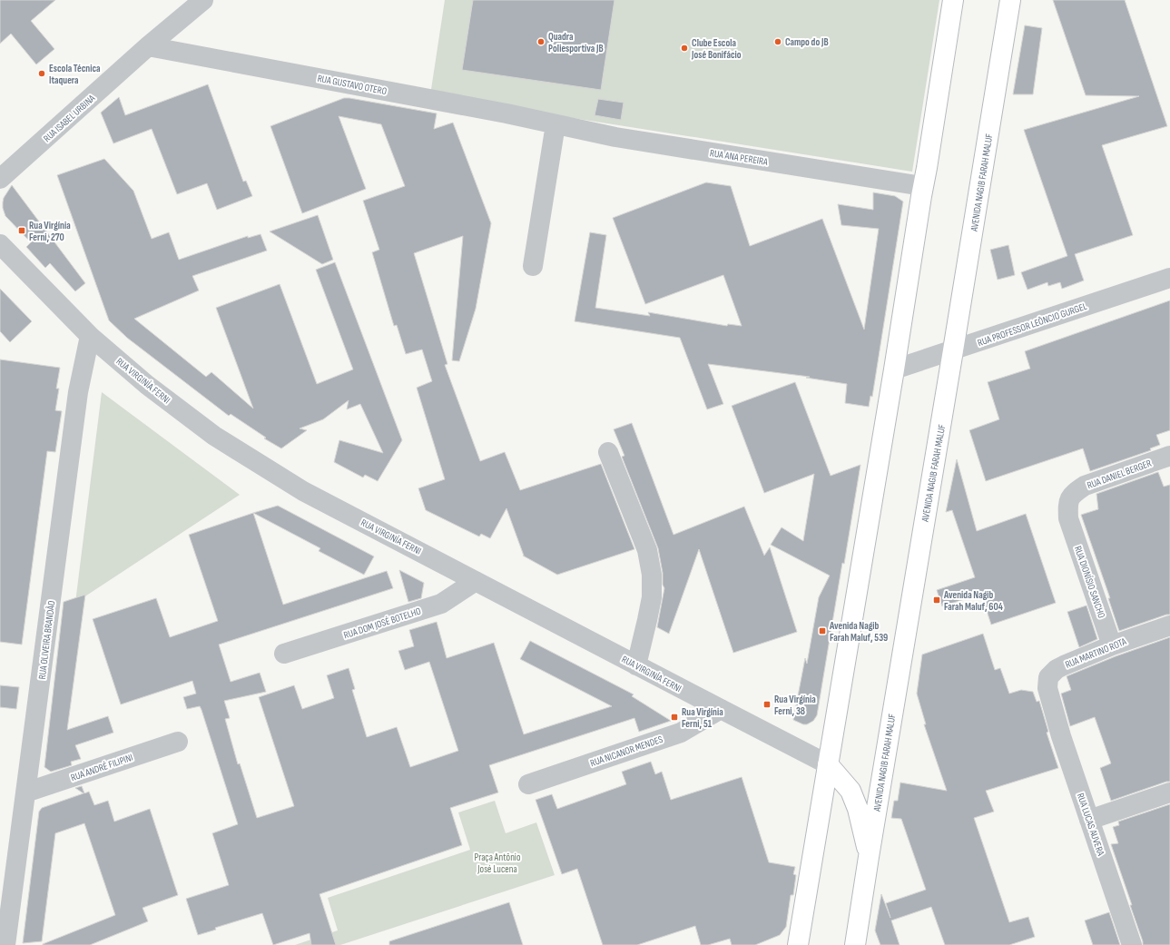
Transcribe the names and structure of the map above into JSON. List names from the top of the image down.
{
  "streets": {
    "main road": ["AVENIDA NAGIB FARAH MALUF"],
    "street": [
      "RUA GUSTAVO OTERO",
      "RUA ISABEL URBINA",
      "RUA ANA PEREIRA",
      "RUA PROFESSOR LEÔNCIO GURGEL",
      "RUA VIRGINÍA FERNI",
      "RUA DANIEL BERGER",
      "RUA DIONÍSIO SANCHO",
      "RUA DOM JOSÉ BOTELHO",
      "RUA OLIVEIRA BRANDÃO",
      "RUA MARTINO ROTA",
      "RUA NICANOR MENDES",
      "RUA ANDRÉ FILIPINI",
      "RUA LUCAS AUVERA"
    ]
  },
  "crossings": [
    ["RUA GUSTAVO OTERO", "RUA ISABEL URBINA"],
    ["RUA GUSTAVO OTERO", "RUA ANA PEREIRA"],
    ["AVENIDA NAGIB FARAH MALUF", "RUA PROFESSOR LEÔNCIO GURGEL"],
    ["RUA VIRGINÍA FERNI", "RUA DOM JOSÉ BOTELHO"],
    ["RUA VIRGINÍA FERNI", "RUA OLIVEIRA BRANDÃO"],
    ["RUA VIRGINÍA FERNI", "RUA NICANOR MENDES"],
    ["RUA DANIEL BERGER", "RUA DIONÍSIO SANCHO"],
    ["RUA DIONÍSIO SANCHO", "RUA MARTINO ROTA"],
    ["RUA OLIVEIRA BRANDÃO", "RUA ANDRÉ FILIPINI"],
    ["RUA MARTINO ROTA", "RUA LUCAS AUVERA"]
  ],
  "parks": ["Praça Antônio José Lucena"],
  "places": {
    "other": [
      "Quadra Poliesportiva JB",
      "Campo do JB",
      "Clube Escola José Bonifácio",
      "Escola Técnica Itaquera"
    ],
    "transit": [
      "Rua Virgínia Ferni, 270",
      "Avenida Nagib Farah Maluf, 604",
      "Avenida Nagib Farah Maluf, 539",
      "Rua Virgínia Ferni, 38",
      "Rua Virgínia Ferni, 51"
    ]
  }
}
